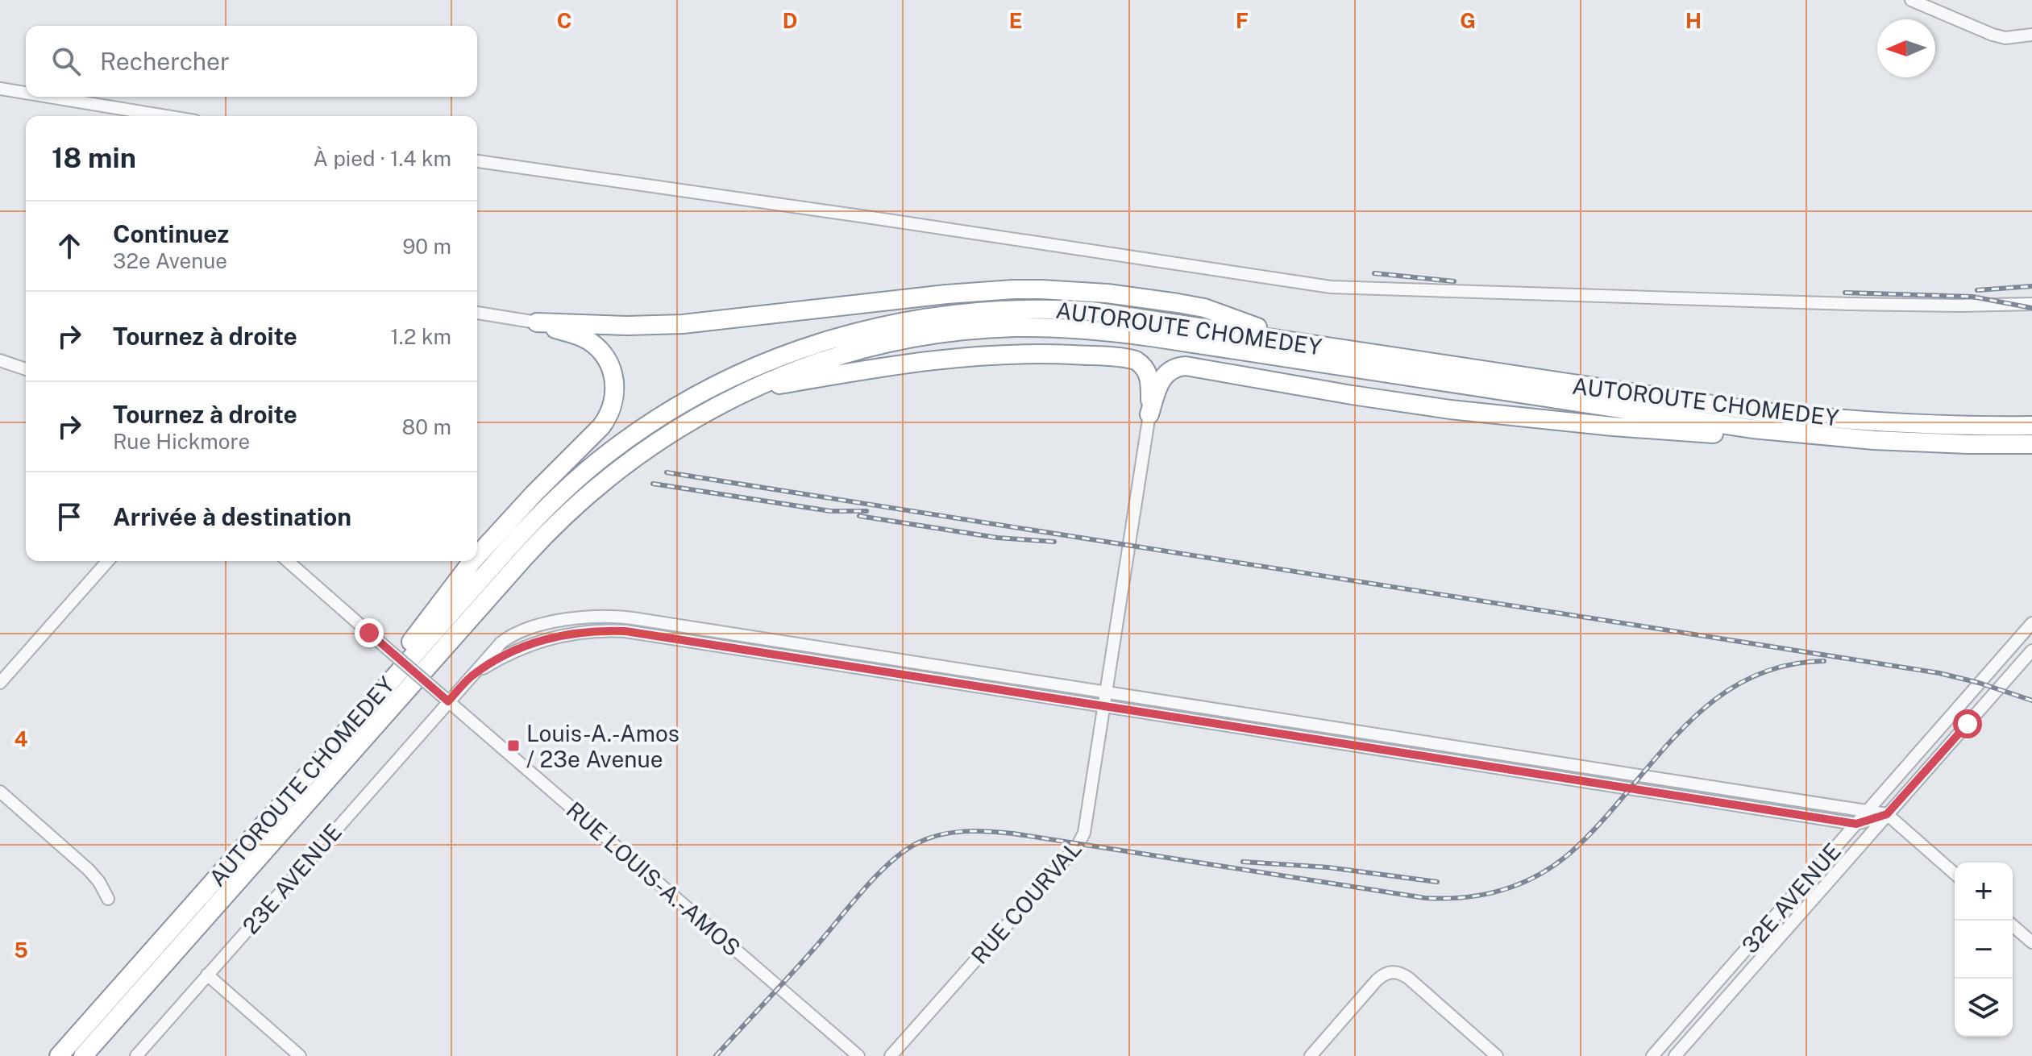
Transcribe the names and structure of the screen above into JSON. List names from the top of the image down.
{
  "streets": {
    "highway": ["AUTOROUTE CHOMEDEY"],
    "street": [
      "23E AVENUE",
      "RUE LOUIS-A.-AMOS",
      "32E AVENUE",
      "RUE COURVAL"
    ]
  },
  "crossings": [
    ["23E AVENUE", "RUE LOUIS-A.-AMOS"],
    ["23E AVENUE", "RUE COURVAL"]
  ],
  "places": {
    "transit": ["Louis-A.-Amos / 23e Avenue"]
  },
  "north": "left",
  "page": {
    "search": "Rechercher",
    "heading": ["18 min", "À pied · 1.4 km"],
    "list": [
      ["Continuez", "32e Avenue", "90 m"],
      ["Tournez à droite", "1.2 km"],
      ["Tournez à droite", "Rue Hickmore", "80 m"],
      "Arrivée à destination"
    ],
    "map_buttons": ["+", "−"]
  },
  "grid": {
    "columns": [
      "C",
      "D",
      "E",
      "F",
      "G",
      "H"
    ],
    "rows": ["4", "5"]
  }
}
